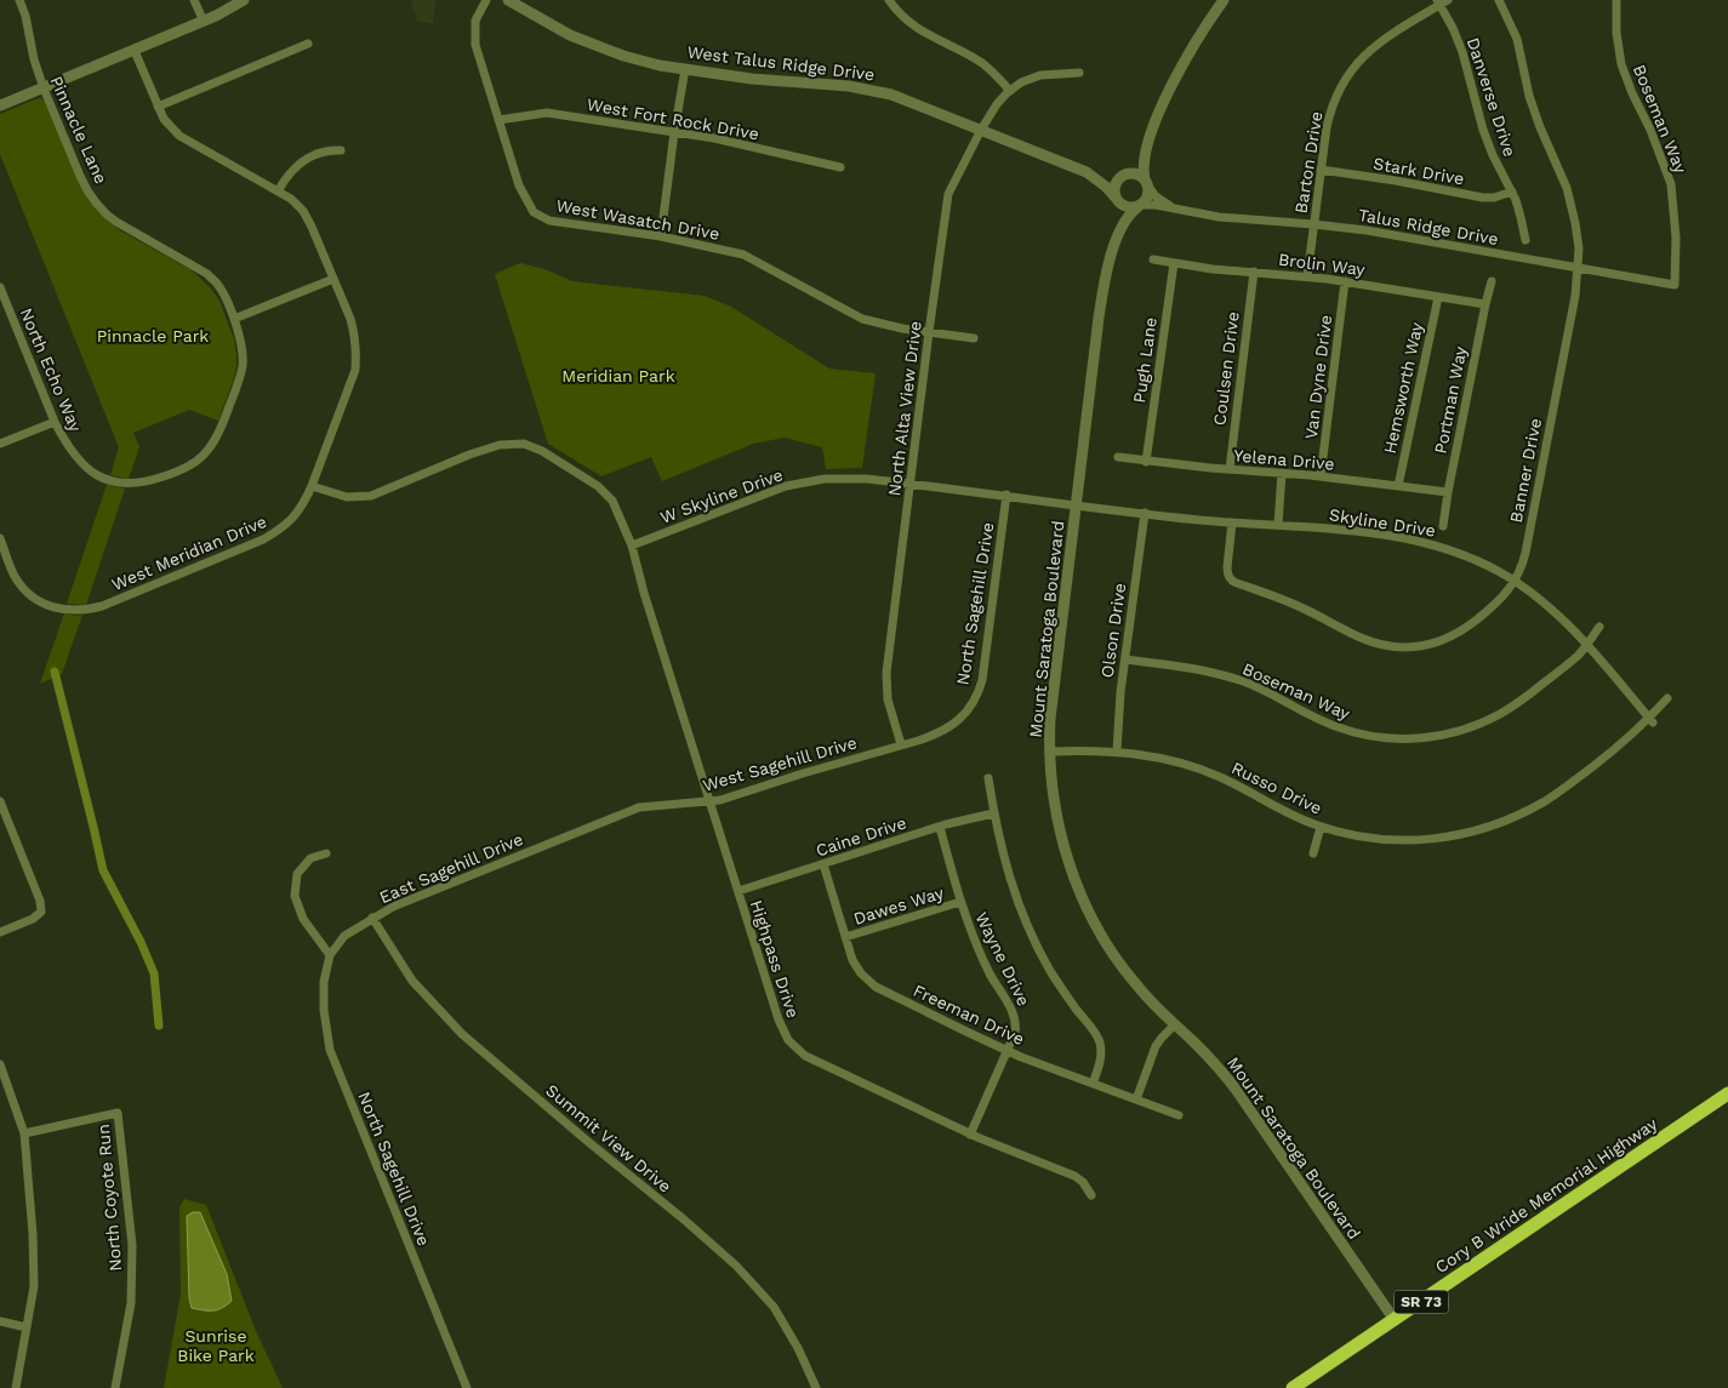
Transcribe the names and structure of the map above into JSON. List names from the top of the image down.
{
  "streets": {
    "highway": ["Cory B Wride Memorial Highway", "SR 73"],
    "street": [
      "West Talus Ridge Drive",
      "Danverse Drive",
      "West Fort Rock Drive",
      "Boseman Way",
      "Pinnacle Lane",
      "Barton Drive",
      "Stark Drive",
      "West Wasatch Drive",
      "Talus Ridge Drive",
      "Brolin Way",
      "Pugh Lane",
      "Coulsen Drive",
      "North Echo Way",
      "Van Dyne Drive",
      "Hemsworth Way",
      "Portman Way",
      "North Alta View Drive",
      "Yelena Drive",
      "Banner Drive",
      "W Skyline Drive",
      "Skyline Drive",
      "West Meridian Drive",
      "North Sagehill Drive",
      "Mount Saratoga Boulevard",
      "Olson Drive",
      "West Sagehill Drive",
      "Russo Drive",
      "Caine Drive",
      "East Sagehill Drive",
      "Dawes Way",
      "Highpass Drive",
      "Wayne Drive",
      "Freeman Drive",
      "Summit View Drive",
      "North Coyote Run"
    ]
  },
  "crossings": [
    ["West Talus Ridge Drive", "Talus Ridge Drive"],
    ["West Talus Ridge Drive", "North Alta View Drive"],
    ["West Talus Ridge Drive", "Mount Saratoga Boulevard"],
    ["Danverse Drive", "Barton Drive"],
    ["Danverse Drive", "Stark Drive"],
    ["West Fort Rock Drive", "West Wasatch Drive"],
    ["Boseman Way", "Talus Ridge Drive"],
    ["Boseman Way", "Skyline Drive"],
    ["Boseman Way", "Olson Drive"],
    ["Pinnacle Lane", "North Echo Way"],
    ["Barton Drive", "Stark Drive"],
    ["Barton Drive", "Talus Ridge Drive"],
    ["Barton Drive", "Brolin Way"],
    ["West Wasatch Drive", "North Alta View Drive"],
    ["Talus Ridge Drive", "Banner Drive"],
    ["Talus Ridge Drive", "Mount Saratoga Boulevard"],
    ["Brolin Way", "Pugh Lane"],
    ["Brolin Way", "Coulsen Drive"],
    ["Brolin Way", "Van Dyne Drive"],
    ["Brolin Way", "Hemsworth Way"],
    ["Brolin Way", "Portman Way"],
    ["Pugh Lane", "Yelena Drive"],
    ["Coulsen Drive", "Yelena Drive"],
    ["Van Dyne Drive", "Yelena Drive"],
    ["Hemsworth Way", "Yelena Drive"],
    ["Portman Way", "Yelena Drive"],
    ["North Alta View Drive", "W Skyline Drive"],
    ["North Alta View Drive", "North Sagehill Drive"],
    ["North Alta View Drive", "West Sagehill Drive"],
    ["Banner Drive", "Skyline Drive"],
    ["W Skyline Drive", "Skyline Drive"],
    ["W Skyline Drive", "North Sagehill Drive"],
    ["W Skyline Drive", "Mount Saratoga Boulevard"],
    ["W Skyline Drive", "Highpass Drive"],
    ["Skyline Drive", "Mount Saratoga Boulevard"],
    ["Skyline Drive", "Olson Drive"],
    ["Skyline Drive", "Russo Drive"],
    ["West Meridian Drive", "Highpass Drive"],
    ["North Sagehill Drive", "West Sagehill Drive"],
    ["North Sagehill Drive", "East Sagehill Drive"],
    ["Mount Saratoga Boulevard", "Russo Drive"],
    ["Mount Saratoga Boulevard", "Cory B Wride Memorial Highway"],
    ["Olson Drive", "Russo Drive"],
    ["West Sagehill Drive", "East Sagehill Drive"],
    ["West Sagehill Drive", "Highpass Drive"],
    ["Caine Drive", "Highpass Drive"],
    ["Caine Drive", "Wayne Drive"],
    ["Caine Drive", "Freeman Drive"],
    ["East Sagehill Drive", "Summit View Drive"],
    ["Dawes Way", "Wayne Drive"],
    ["Dawes Way", "Freeman Drive"],
    ["Highpass Drive", "Wayne Drive"],
    ["Wayne Drive", "Freeman Drive"]
  ],
  "parks": ["Pinnacle Park", "Meridian Park", "Sunrise Bike Park"]
}
